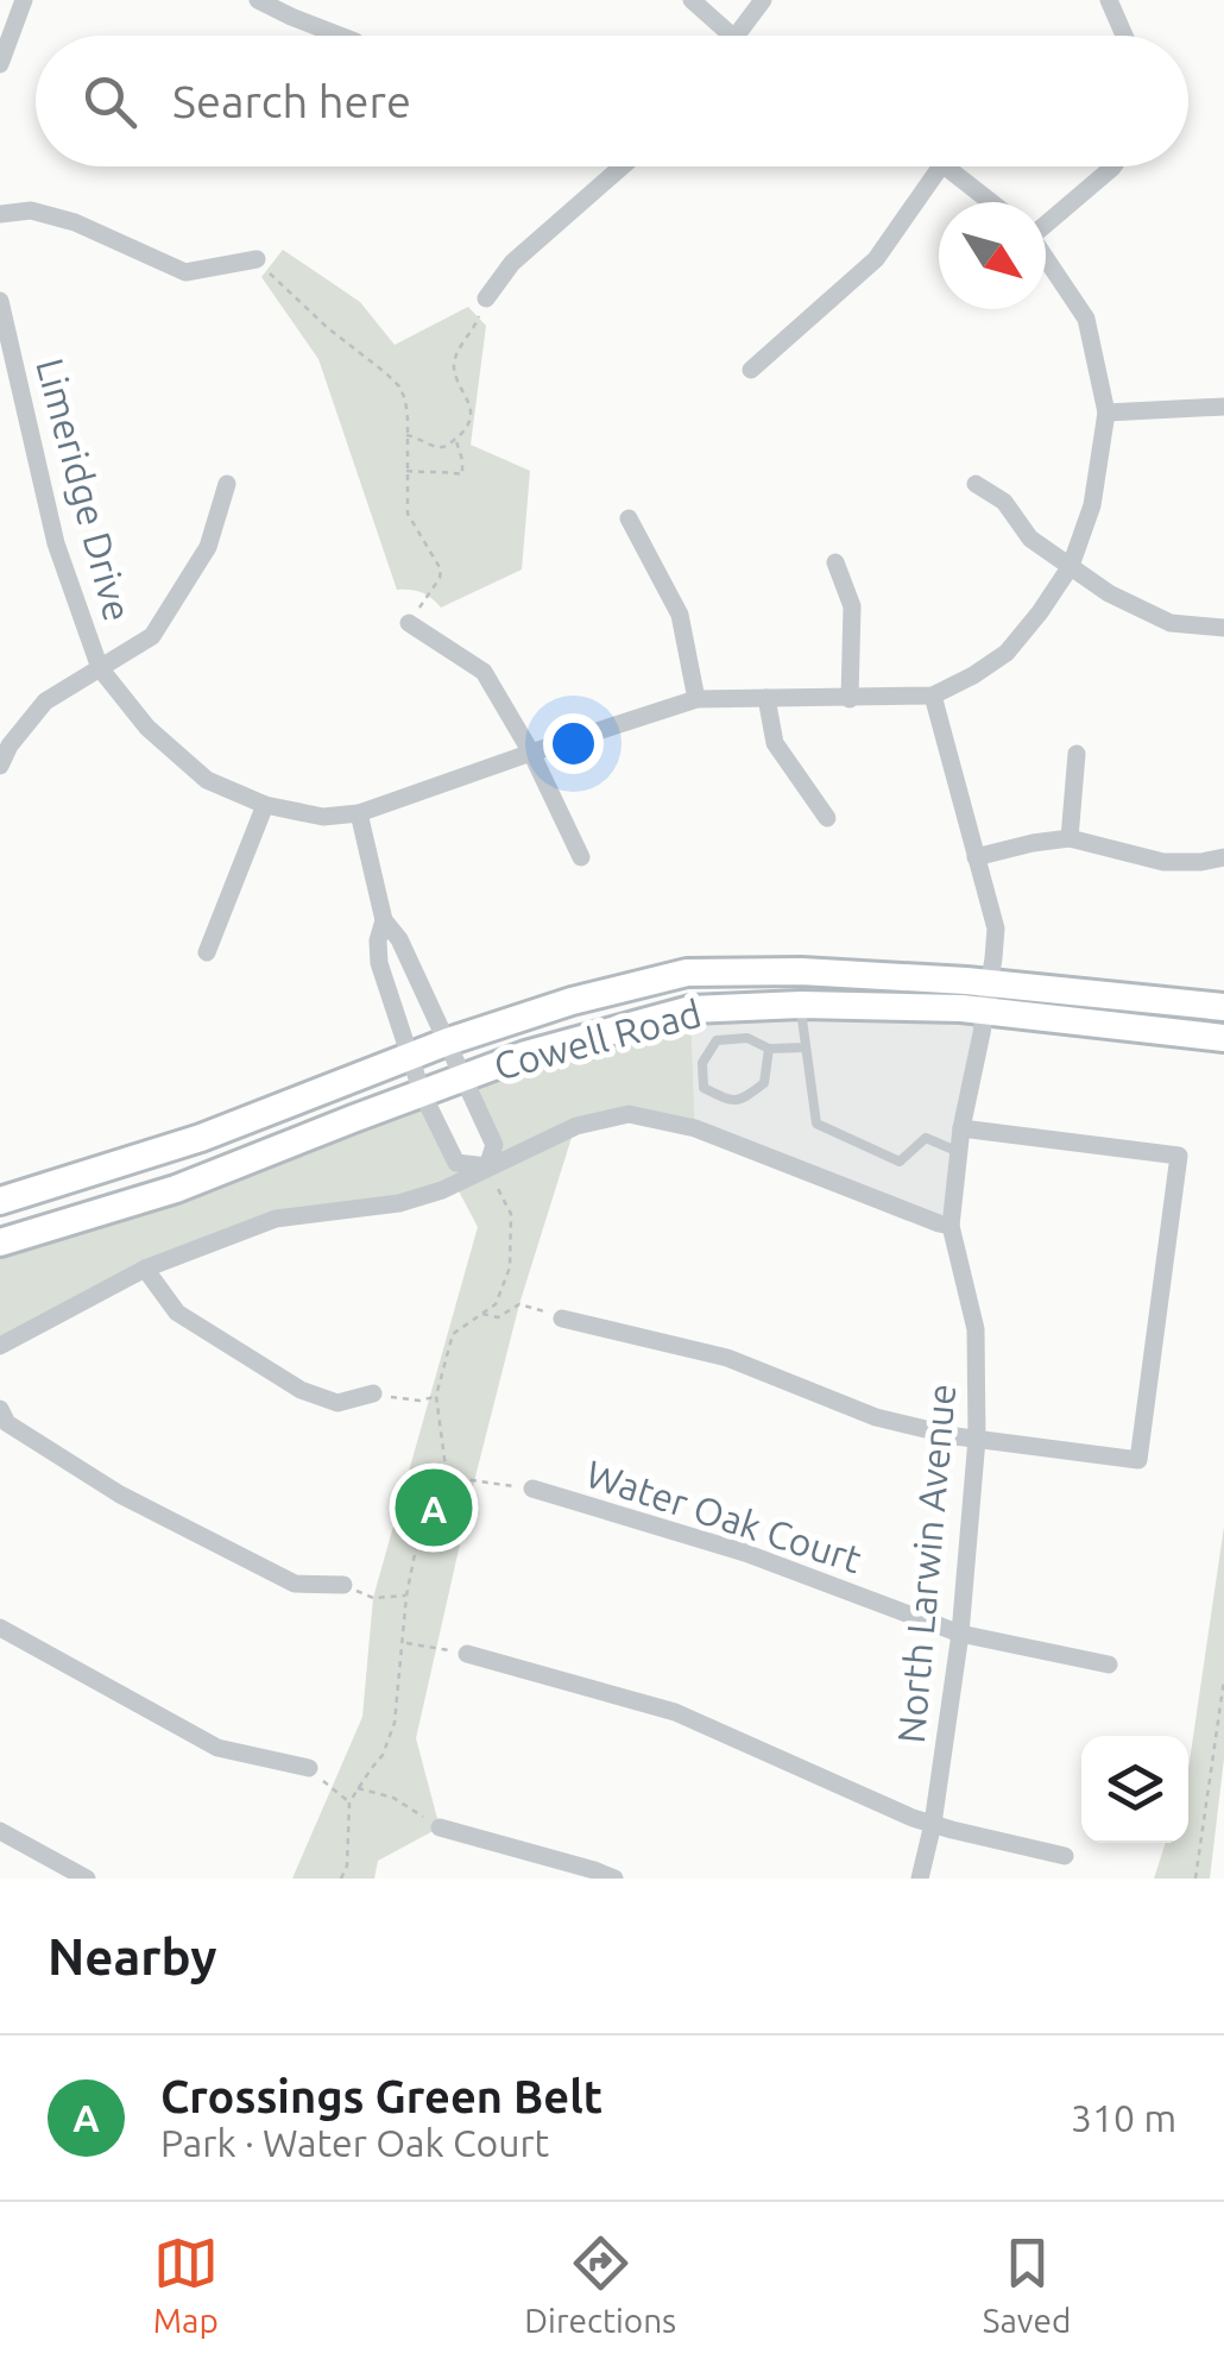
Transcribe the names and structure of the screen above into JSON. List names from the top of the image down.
{
  "streets": {
    "street": [
      "Limeridge Drive",
      "Cowell Road",
      "Water Oak Court",
      "North Larwin Avenue"
    ]
  },
  "crossings": [
    ["Limeridge Drive", "North Larwin Avenue"],
    ["Cowell Road", "North Larwin Avenue"],
    ["Water Oak Court", "North Larwin Avenue"]
  ],
  "north": "bottom right",
  "page": {
    "search": "Search here",
    "pins": "A",
    "heading": "Nearby",
    "list": [
      {
        "mark": "A",
        "name": "Crossings Green Belt",
        "note": "Park · Water Oak Court",
        "value": "310 m"
      }
    ],
    "nav": ["Map", "Directions", "Saved"]
  }
}
